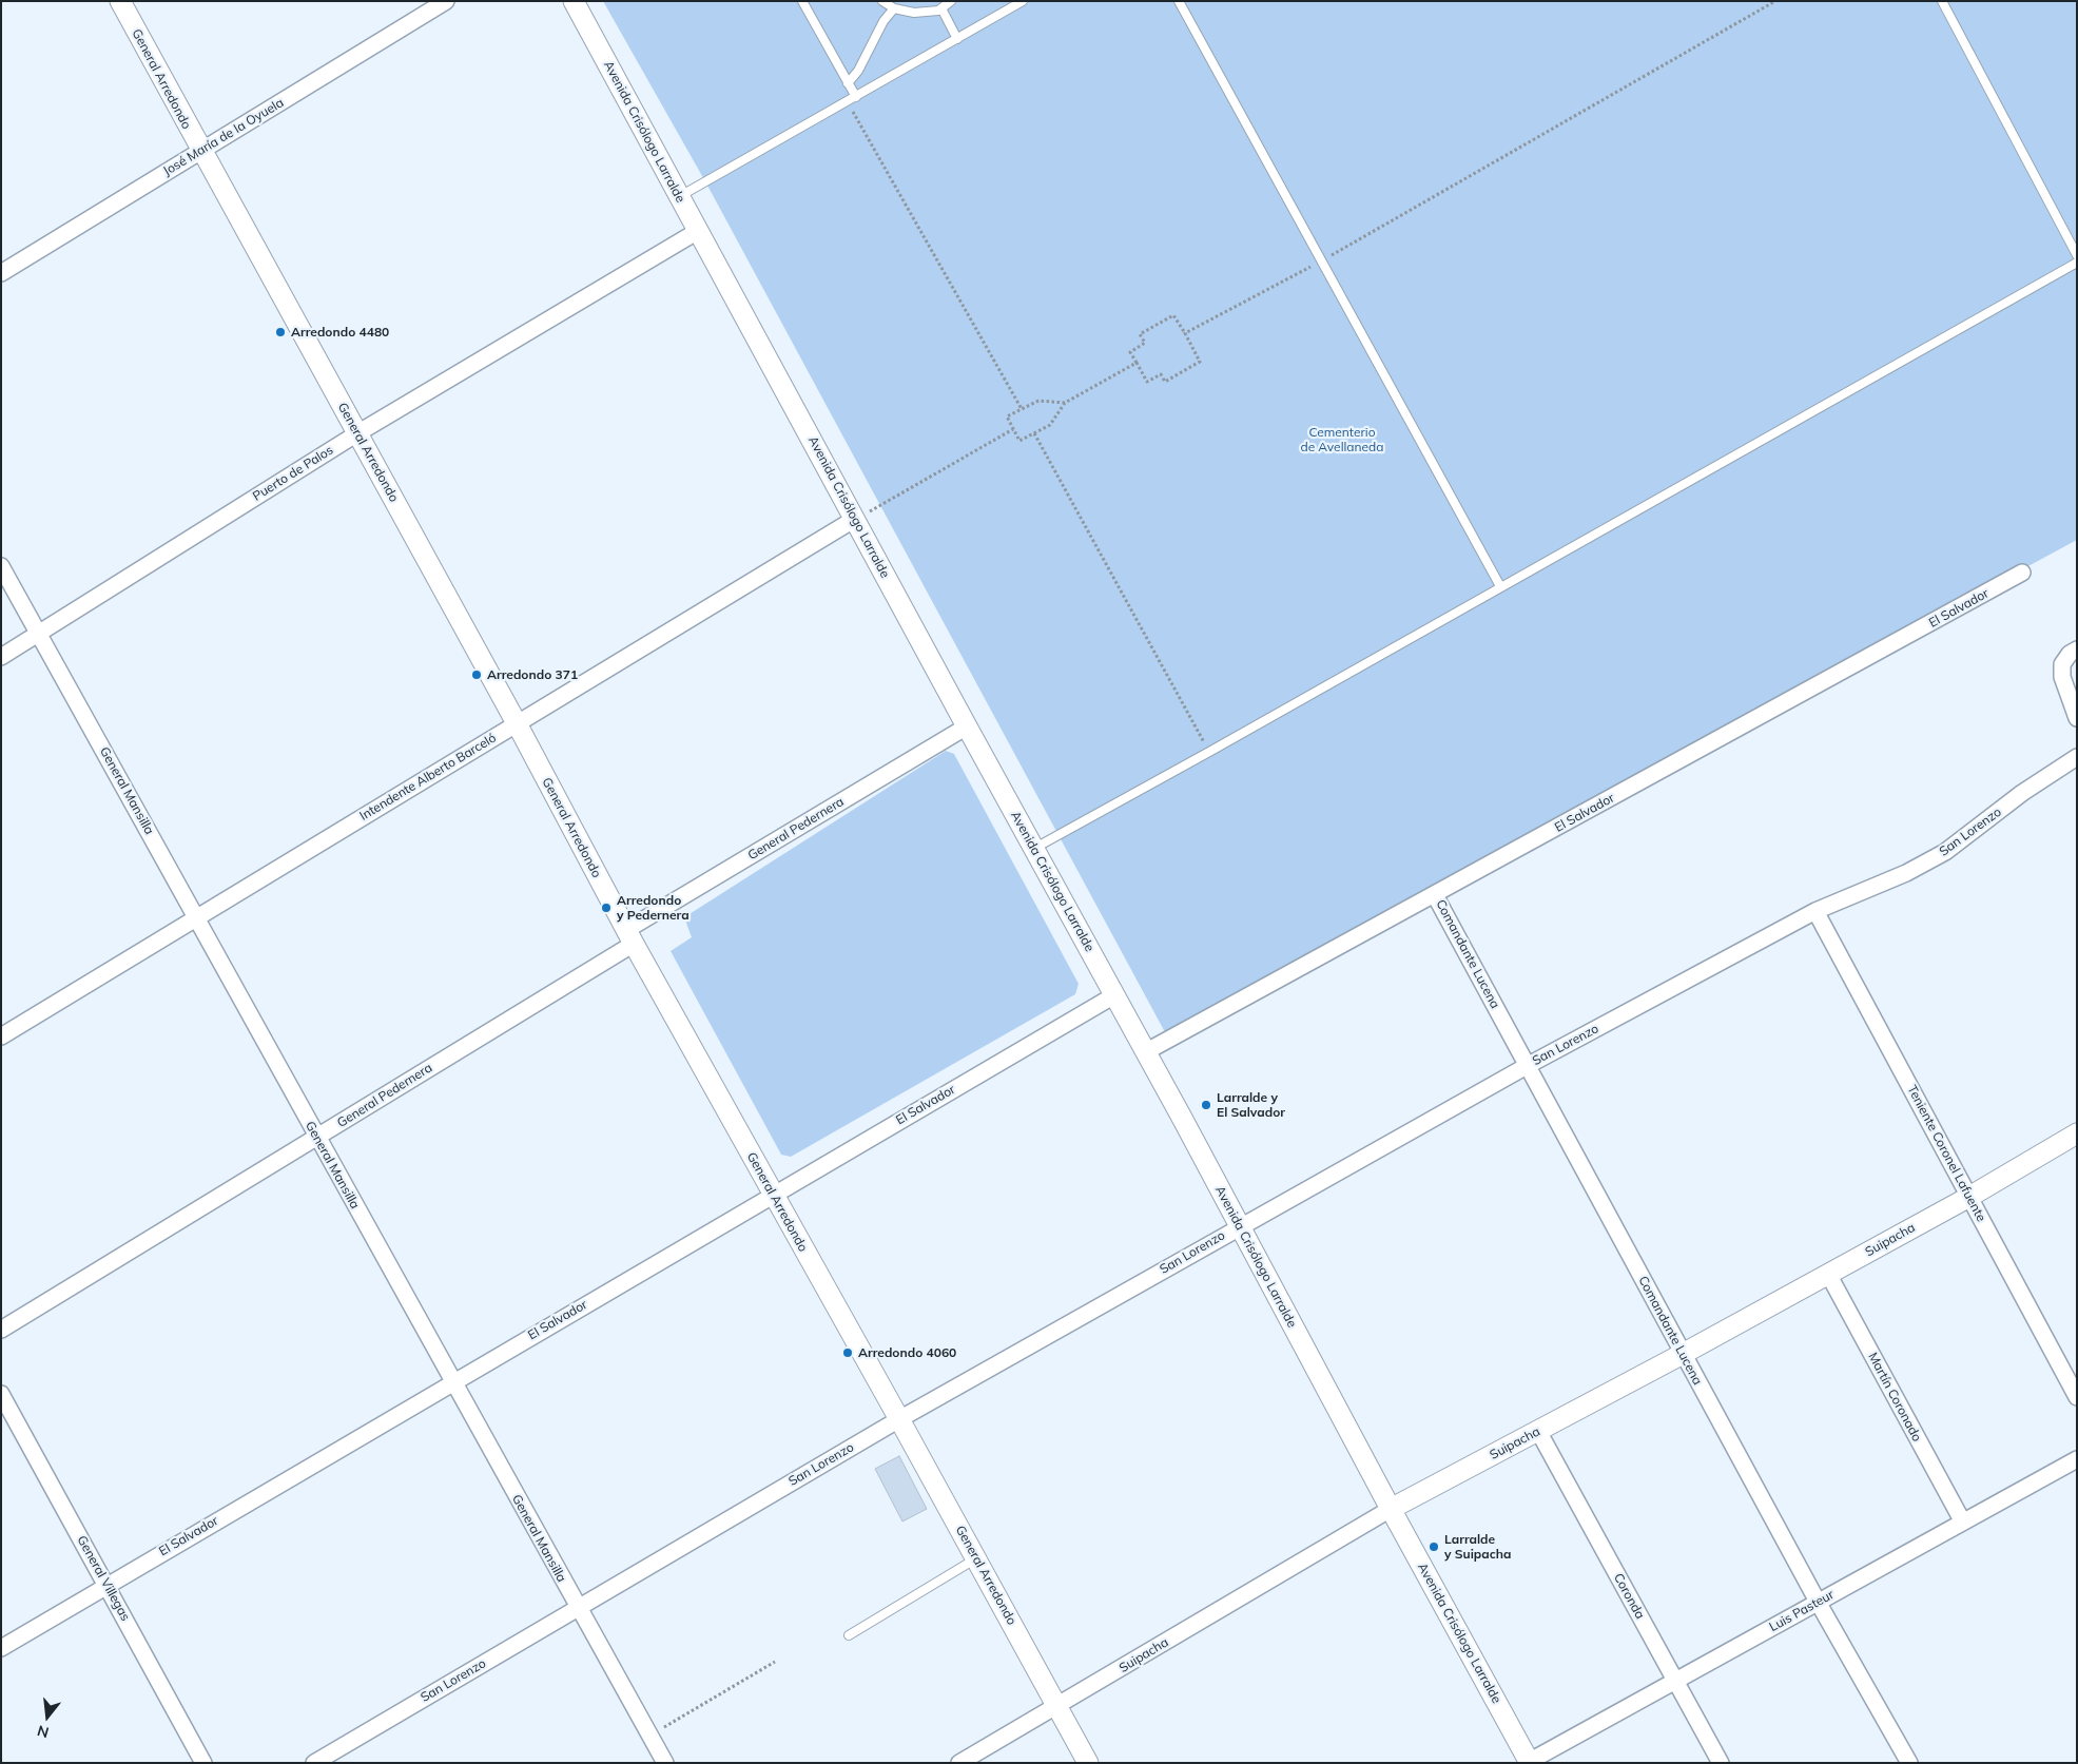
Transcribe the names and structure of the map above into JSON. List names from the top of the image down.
{
  "streets": {
    "street": [
      "General Arredondo",
      "Avenida Crisólogo Larralde",
      "José María de la Oyuela",
      "Puerto de Palos",
      "El Salvador",
      "Intendente Alberto Barceló",
      "General Mansilla",
      "General Pedernera",
      "San Lorenzo",
      "Comandante Lucena",
      "Teniente Coronel Lafuente",
      "Suipacha",
      "Martín Coronado",
      "General Villegas",
      "Coronda",
      "Luis Pasteur"
    ]
  },
  "crossings": [
    ["General Arredondo", "José María de la Oyuela"],
    ["General Arredondo", "Puerto de Palos"],
    ["General Arredondo", "El Salvador"],
    ["General Arredondo", "Intendente Alberto Barceló"],
    ["General Arredondo", "General Pedernera"],
    ["General Arredondo", "San Lorenzo"],
    ["General Arredondo", "Suipacha"],
    ["Avenida Crisólogo Larralde", "Puerto de Palos"],
    ["Avenida Crisólogo Larralde", "El Salvador"],
    ["Avenida Crisólogo Larralde", "Intendente Alberto Barceló"],
    ["Avenida Crisólogo Larralde", "General Pedernera"],
    ["Avenida Crisólogo Larralde", "San Lorenzo"],
    ["Avenida Crisólogo Larralde", "Suipacha"],
    ["Avenida Crisólogo Larralde", "Luis Pasteur"],
    ["Puerto de Palos", "General Mansilla"],
    ["El Salvador", "General Mansilla"],
    ["El Salvador", "Comandante Lucena"],
    ["El Salvador", "General Villegas"],
    ["Intendente Alberto Barceló", "General Mansilla"],
    ["General Mansilla", "General Pedernera"],
    ["General Mansilla", "San Lorenzo"],
    ["San Lorenzo", "Comandante Lucena"],
    ["San Lorenzo", "Teniente Coronel Lafuente"],
    ["Comandante Lucena", "Suipacha"],
    ["Comandante Lucena", "Luis Pasteur"],
    ["Teniente Coronel Lafuente", "Suipacha"],
    ["Suipacha", "Martín Coronado"],
    ["Suipacha", "Coronda"],
    ["Martín Coronado", "Luis Pasteur"],
    ["Coronda", "Luis Pasteur"]
  ],
  "parks": ["Cementerio de Avellaneda"],
  "places": [
    "Arredondo 4480",
    "Arredondo 371",
    "Arredondo y Pedernera",
    "Larralde y El Salvador",
    "Arredondo 4060",
    "Larralde y Suipacha"
  ],
  "north": "bottom"
}
